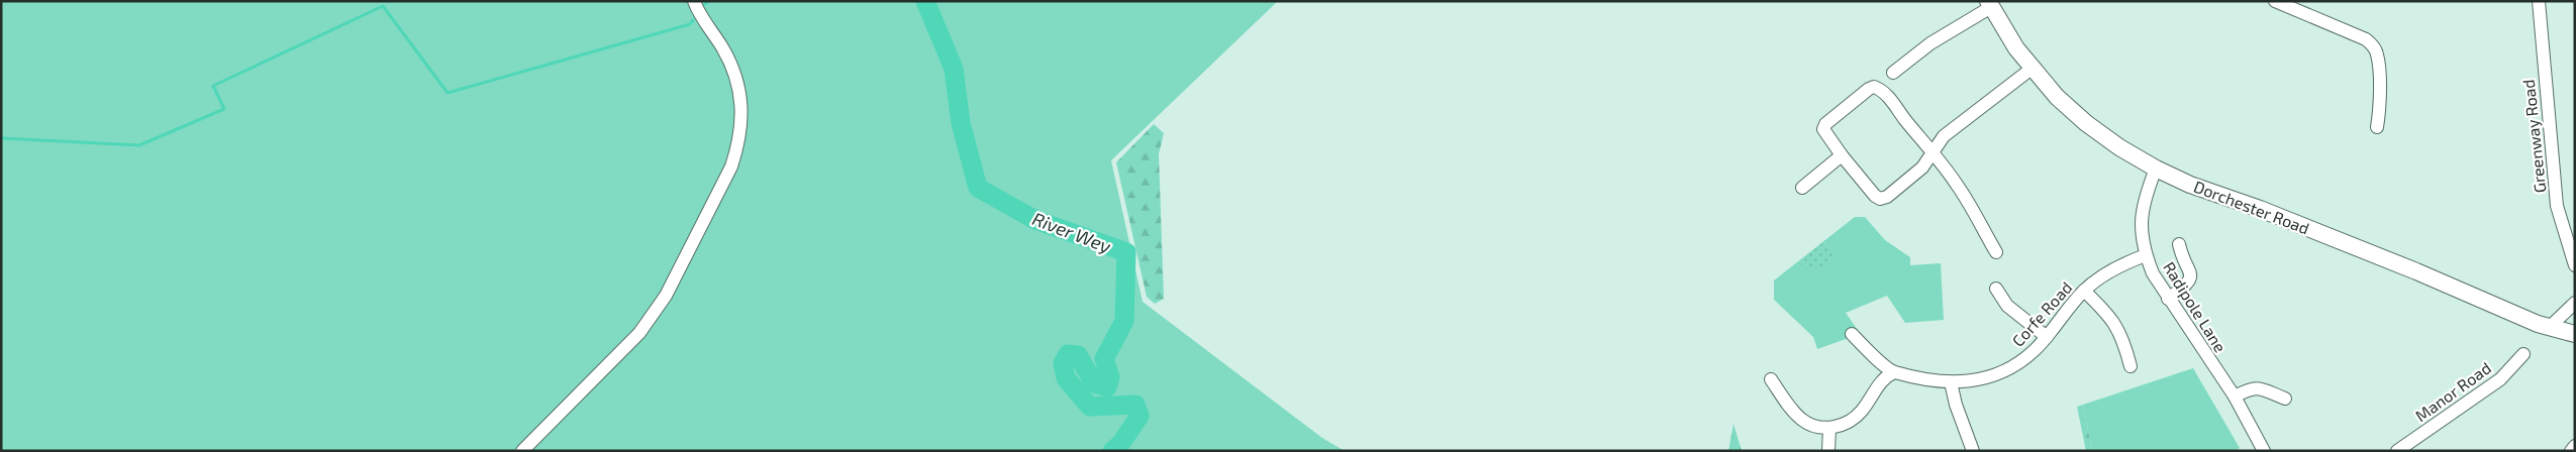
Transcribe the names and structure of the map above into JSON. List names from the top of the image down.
{
  "streets": {
    "main road": ["Dorchester Road"],
    "street": [
      "Greenway Road",
      "Radipole Lane",
      "Corfe Road",
      "Manor Road"
    ]
  },
  "crossings": [
    ["Dorchester Road", "Radipole Lane"],
    ["Radipole Lane", "Corfe Road"]
  ],
  "water": ["River Wey"]
}
